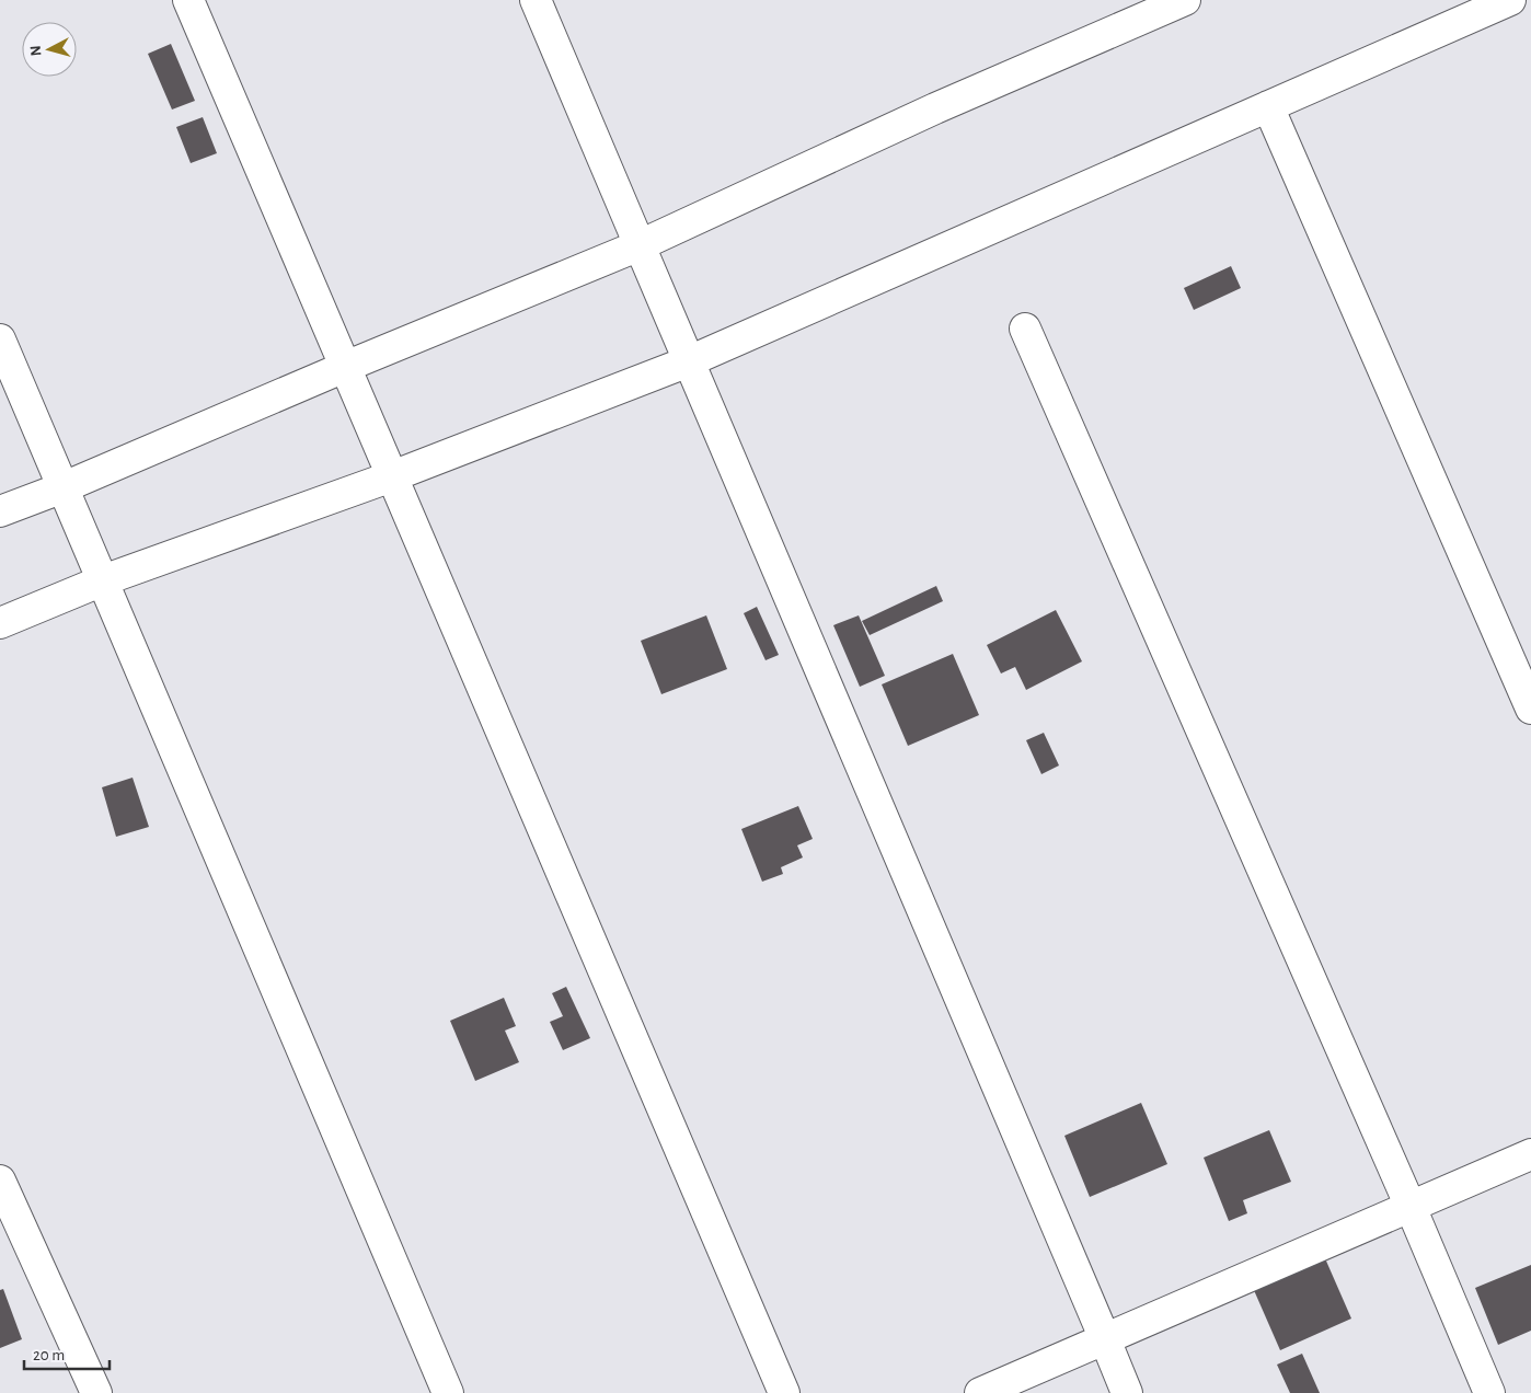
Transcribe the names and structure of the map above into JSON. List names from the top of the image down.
{
  "scale_bar": "20 m",
  "north": "left"
}
